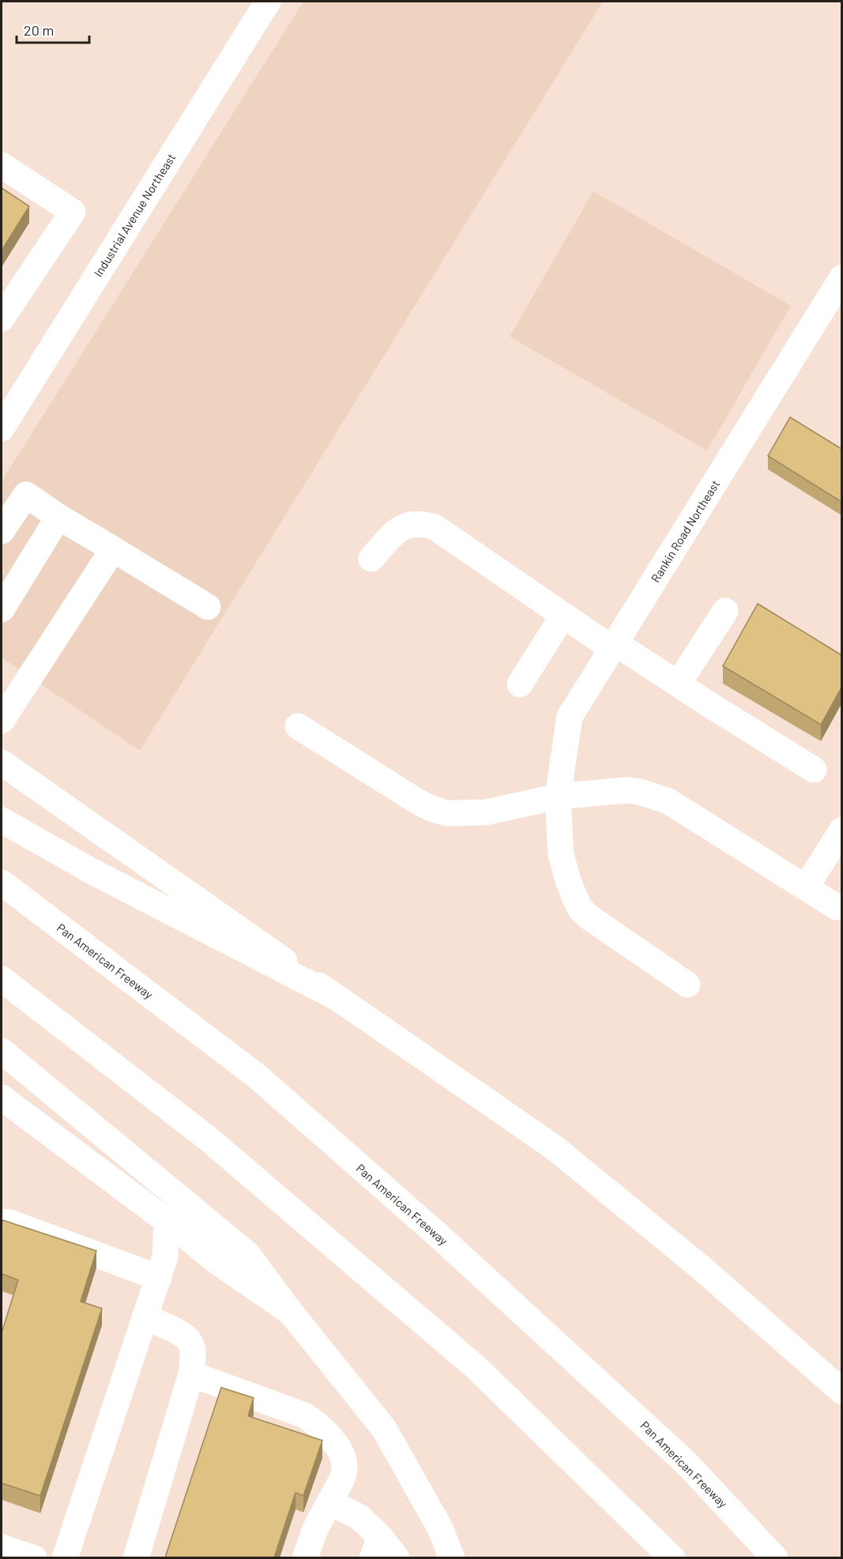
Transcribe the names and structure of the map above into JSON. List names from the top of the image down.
{
  "streets": {
    "main road": ["Industrial Avenue Northeast", "Rankin Road Northeast", "Pan American Freeway"]
  },
  "scale_bar": "20 m"
}
